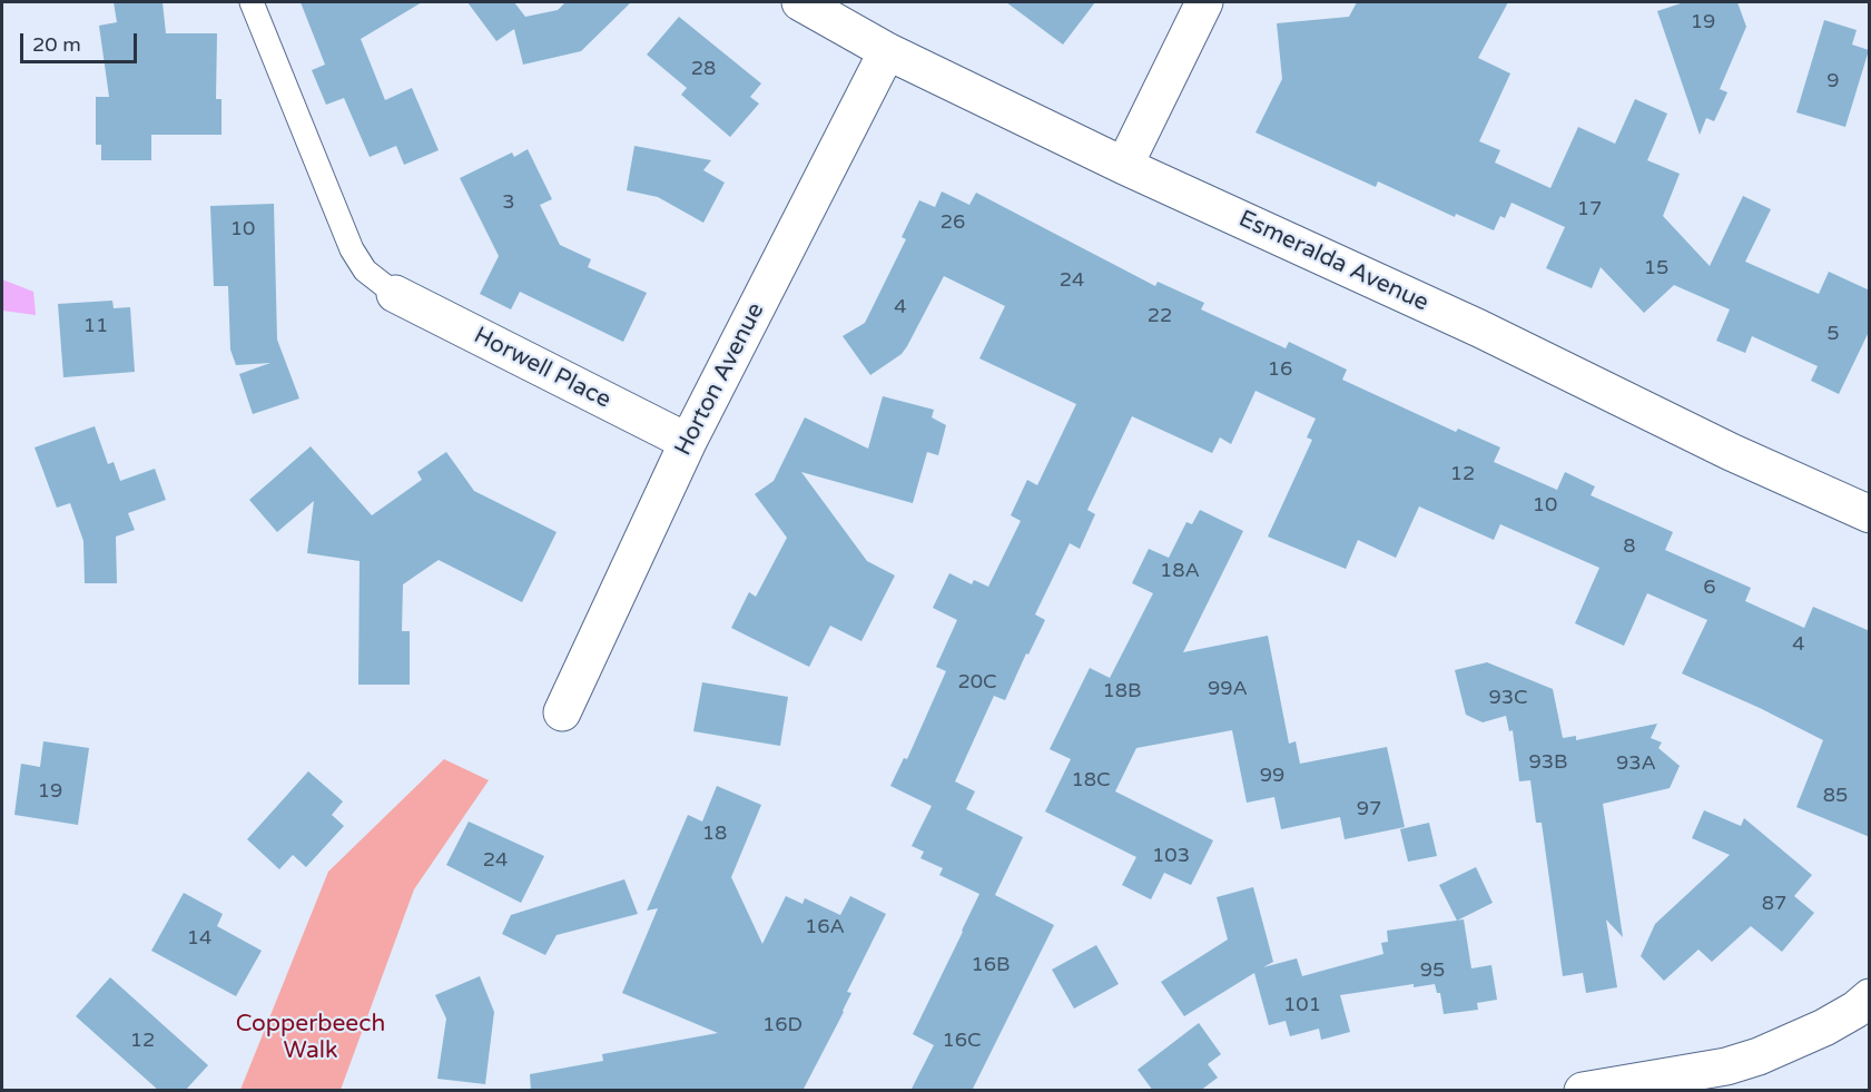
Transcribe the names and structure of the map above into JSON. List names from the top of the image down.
{
  "streets": {
    "street": ["Esmeralda Avenue", "Horwell Place", "Horton Avenue"]
  },
  "crossings": [
    ["Esmeralda Avenue", "Horton Avenue"],
    ["Horwell Place", "Horton Avenue"]
  ],
  "parks": ["Copperbeech Walk"],
  "house_numbers": [
    "19",
    "28",
    "9",
    "3",
    "17",
    "26",
    "10",
    "15",
    "24",
    "4",
    "22",
    "11",
    "5",
    "16",
    "12",
    "10",
    "8",
    "18A",
    "6",
    "4",
    "20C",
    "99A",
    "18B",
    "93C",
    "93B",
    "93A",
    "99",
    "18C",
    "19",
    "85",
    "97",
    "18",
    "103",
    "24",
    "87",
    "16A",
    "14",
    "16B",
    "95",
    "101",
    "16D",
    "12",
    "16C"
  ],
  "scale_bar": "20 m"
}
